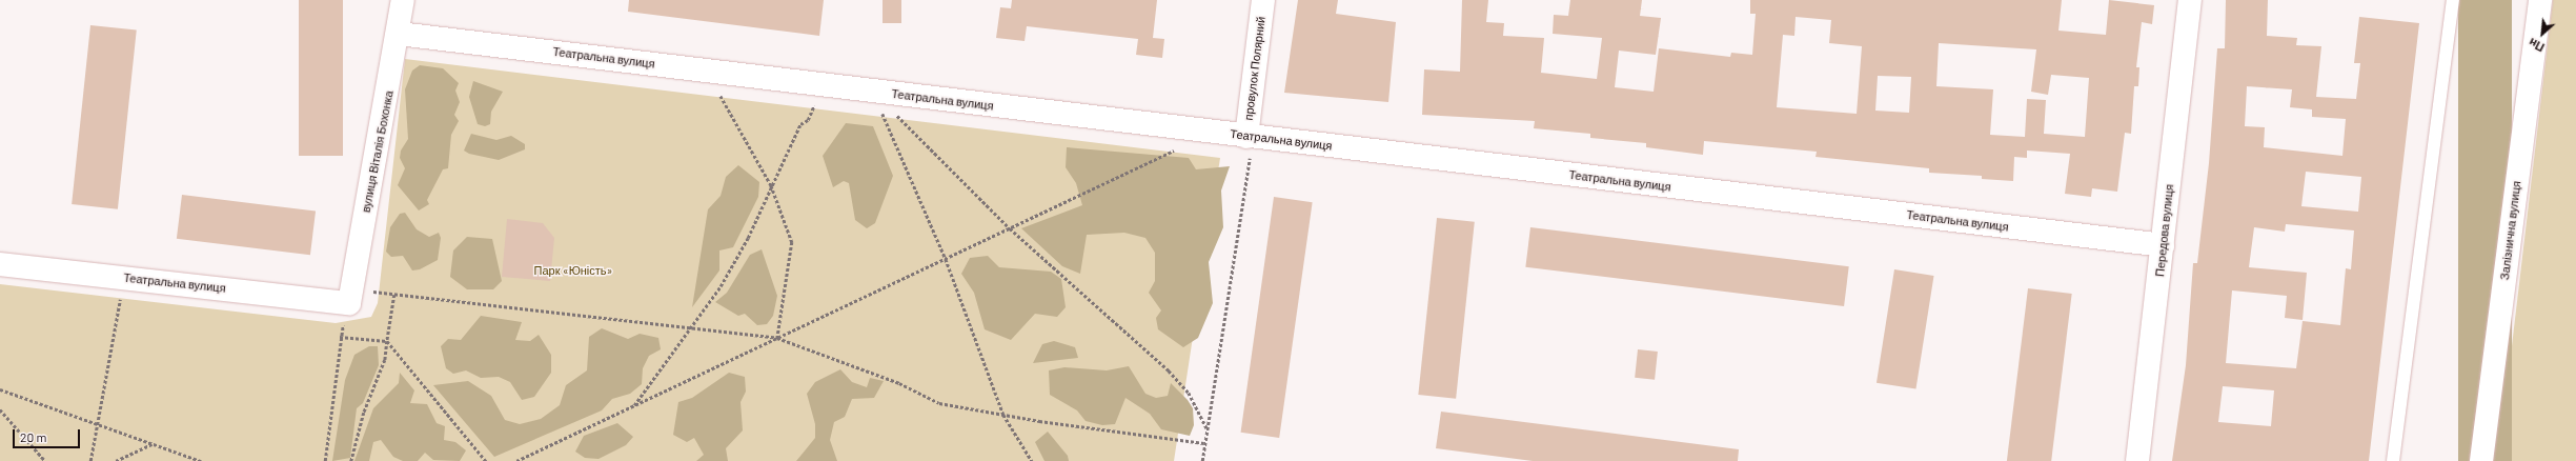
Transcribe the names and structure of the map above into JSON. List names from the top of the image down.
{
  "streets": {
    "street": [
      "Театральна вулиця",
      "провулок Полярний",
      "вулиця Віталія Бохонка",
      "Передова вулиця",
      "Залізнична вулиця"
    ]
  },
  "crossings": [
    ["Театральна вулиця", "провулок Полярний"],
    ["Театральна вулиця", "вулиця Віталія Бохонка"],
    ["Театральна вулиця", "Передова вулиця"]
  ],
  "parks": ["Парк «Юність»"],
  "scale_bar": "20 m",
  "north": "bottom left"
}
